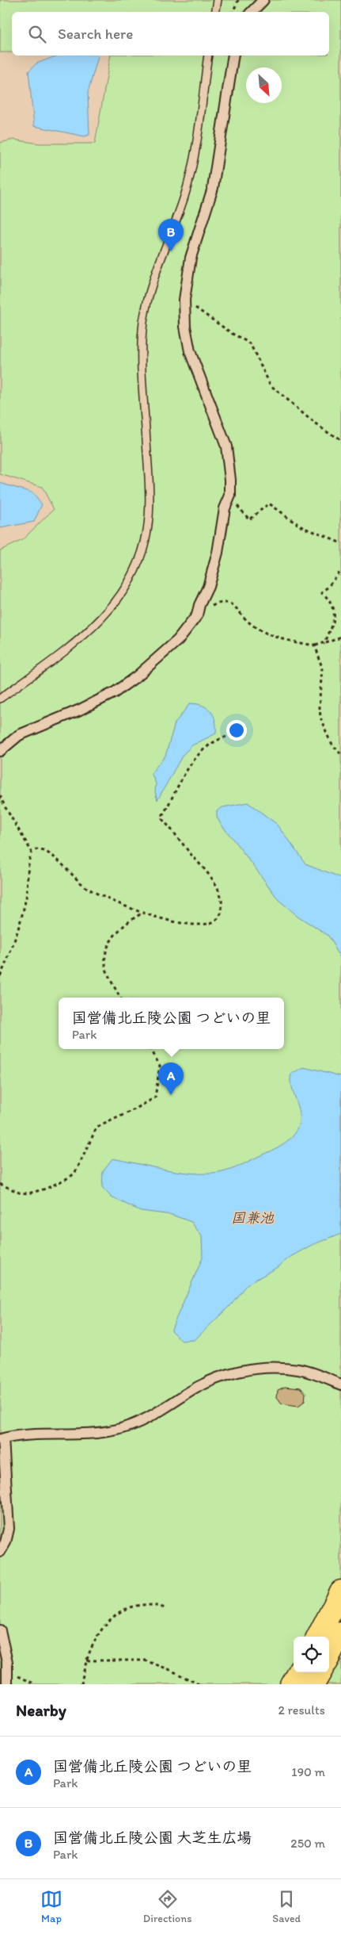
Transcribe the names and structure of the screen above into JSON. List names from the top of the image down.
{
  "water": ["国兼池"],
  "north": "bottom right",
  "page": {
    "search": "Search here",
    "pins": ["B", "A"],
    "popup": ["国営備北丘陵公園 つどいの里", "Park"],
    "heading": ["Nearby", "2 results"],
    "list": [
      {
        "mark": "A",
        "name": "国営備北丘陵公園 つどいの里",
        "note": "Park",
        "value": "190 m"
      },
      {
        "mark": "B",
        "name": "国営備北丘陵公園 大芝生広場",
        "note": "Park",
        "value": "250 m"
      }
    ],
    "nav": ["Map", "Directions", "Saved"]
  }
}
